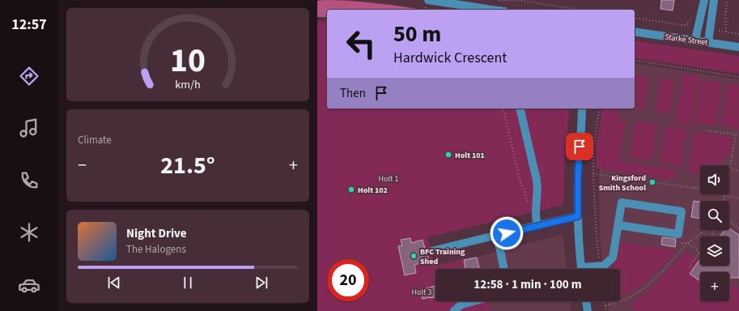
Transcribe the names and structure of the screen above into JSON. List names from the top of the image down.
{
  "streets": {
    "street": ["Starke Street"]
  },
  "parks": ["Holt 1", "Holt 3"],
  "places": [
    "Holt 101",
    "Kingsford Smith School",
    "Holt 102",
    "BFC Training Shed"
  ],
  "page": {
    "tabs": "12:57",
    "turn": ["50 m", "Hardwick Crescent"],
    "then": "Then",
    "tile": "Climate",
    "heat": ["−", "21.5°", "+"],
    "map_buttons": "+",
    "song": ["Night Drive", "The Halogens"],
    "limit": "20",
    "trip": "12:58 · 1 min · 100 m",
    "gauge": ["10", "km/h"]
  }
}
